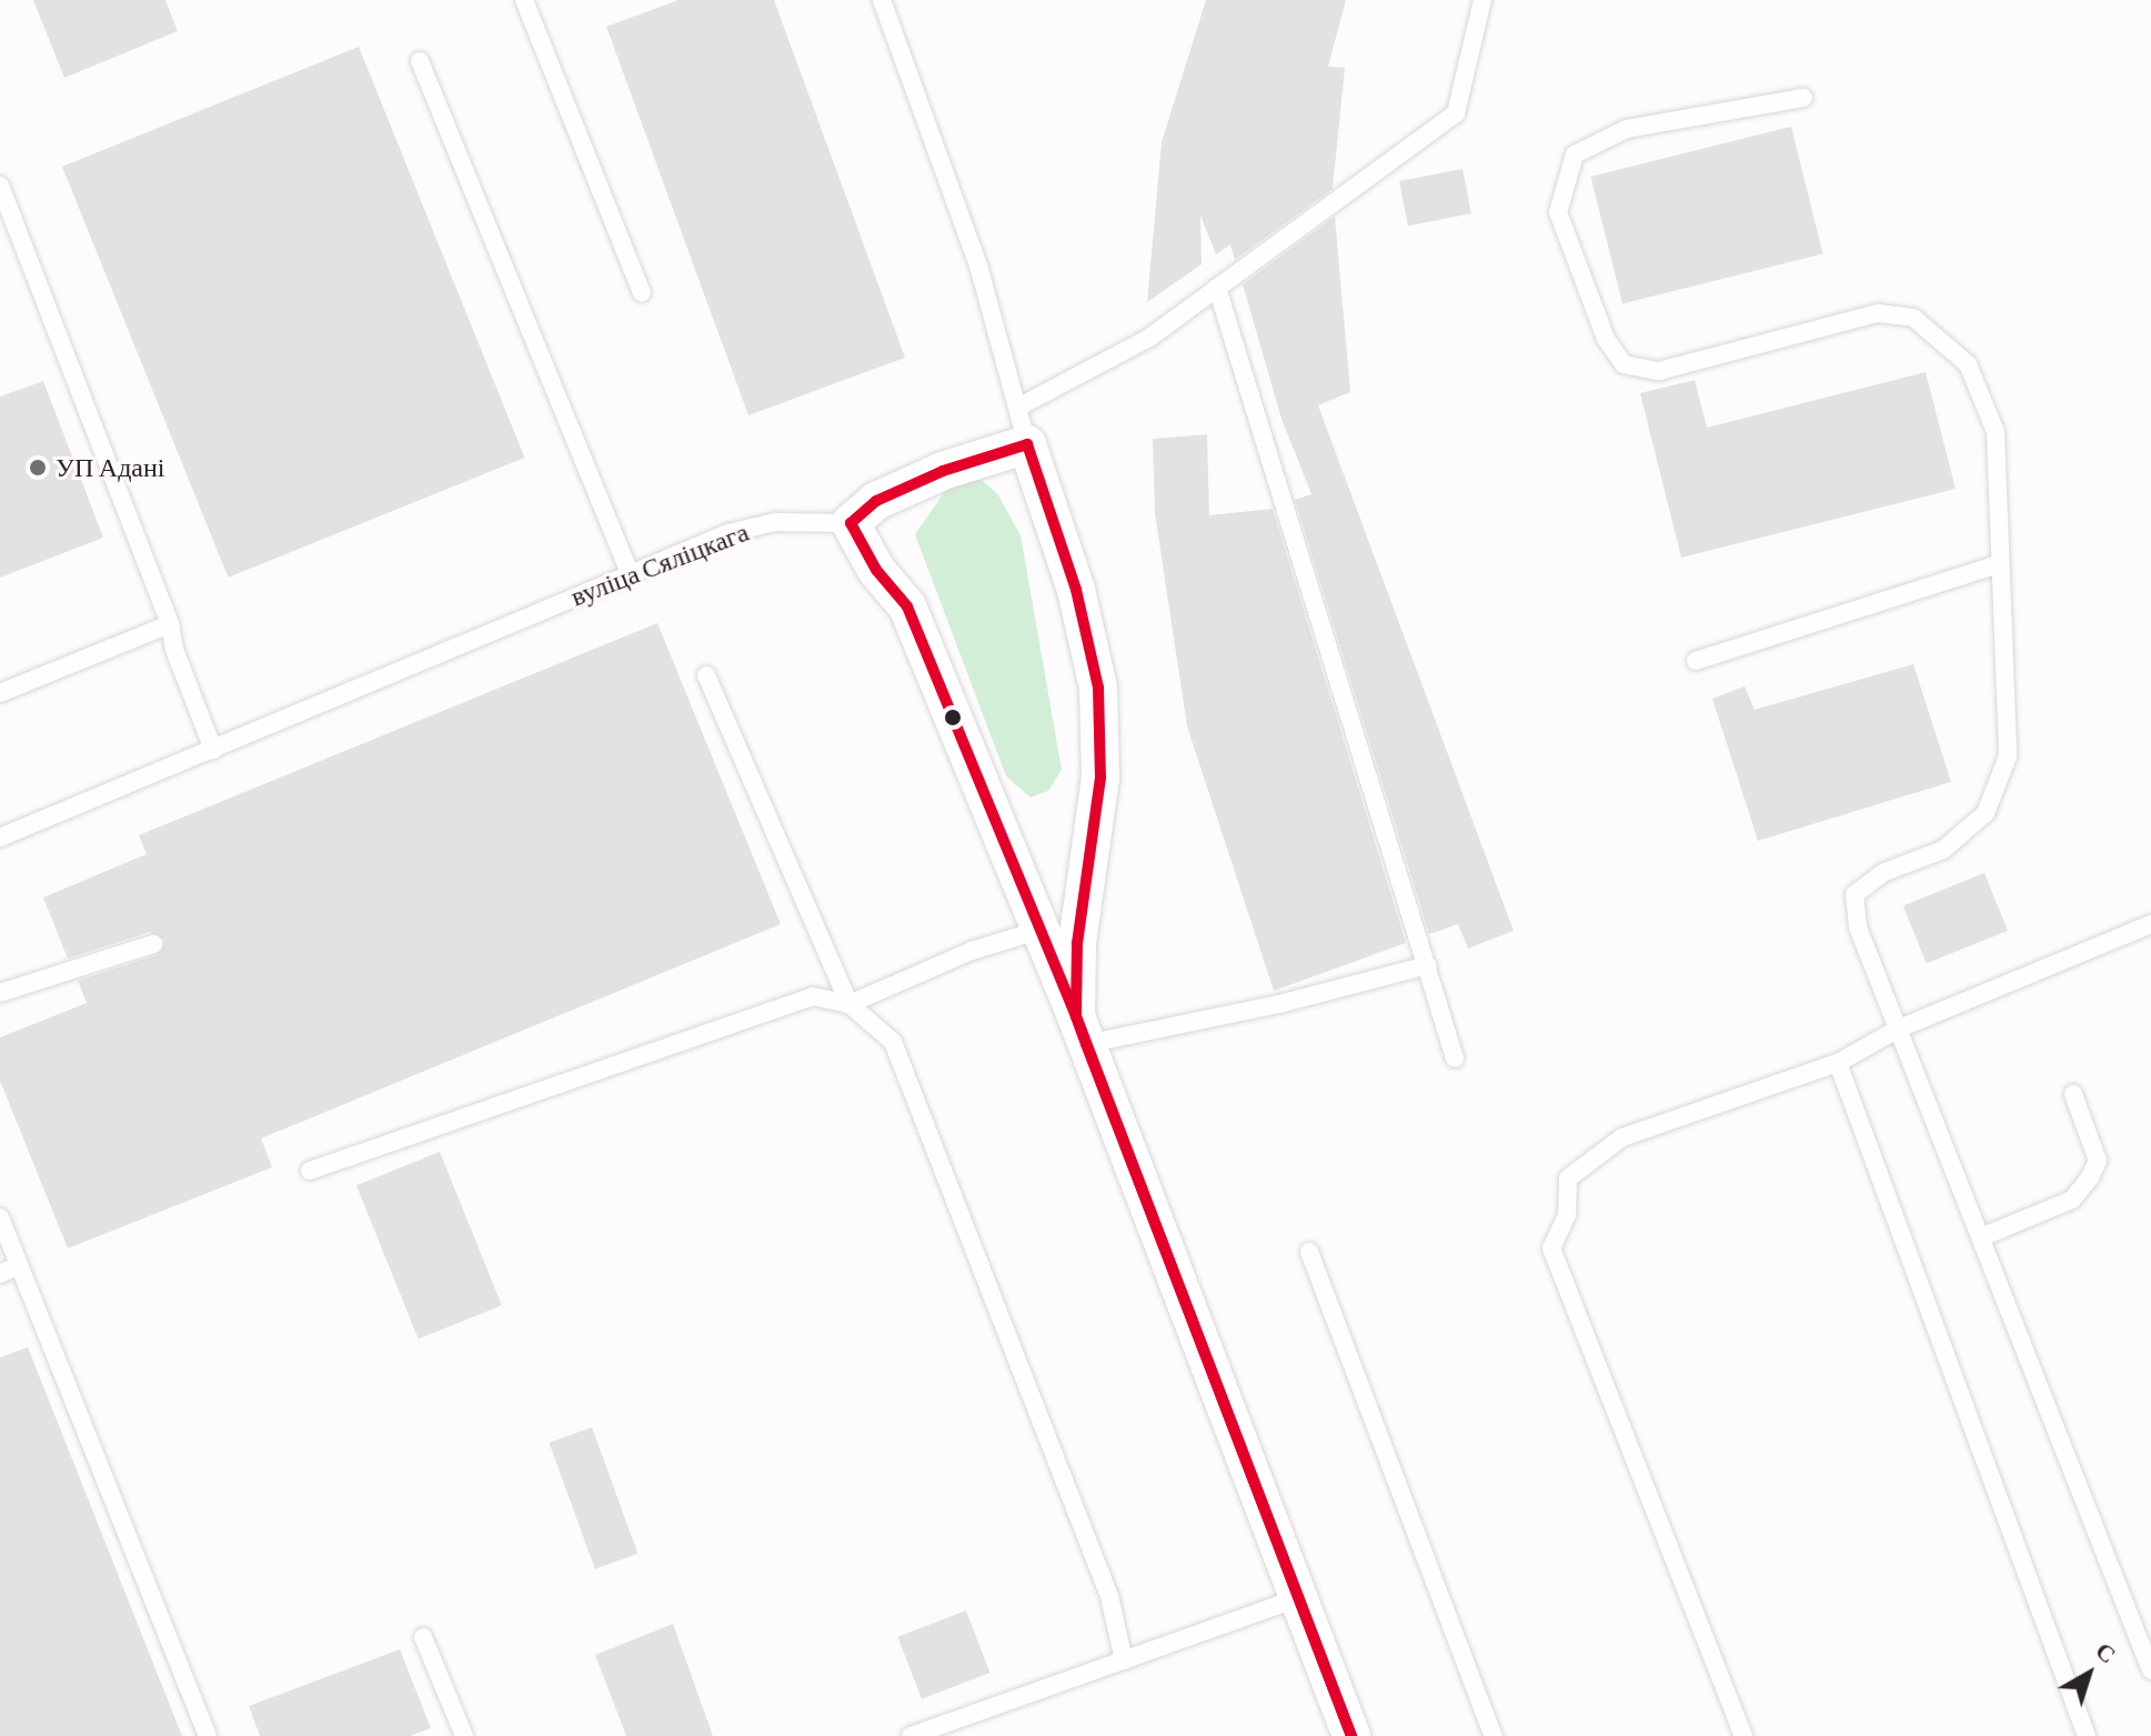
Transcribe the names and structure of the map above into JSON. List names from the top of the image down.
{
  "streets": {
    "lane": ["вуліца Сяліцкага"]
  },
  "places": ["УП Адані"],
  "north": "top right"
}
